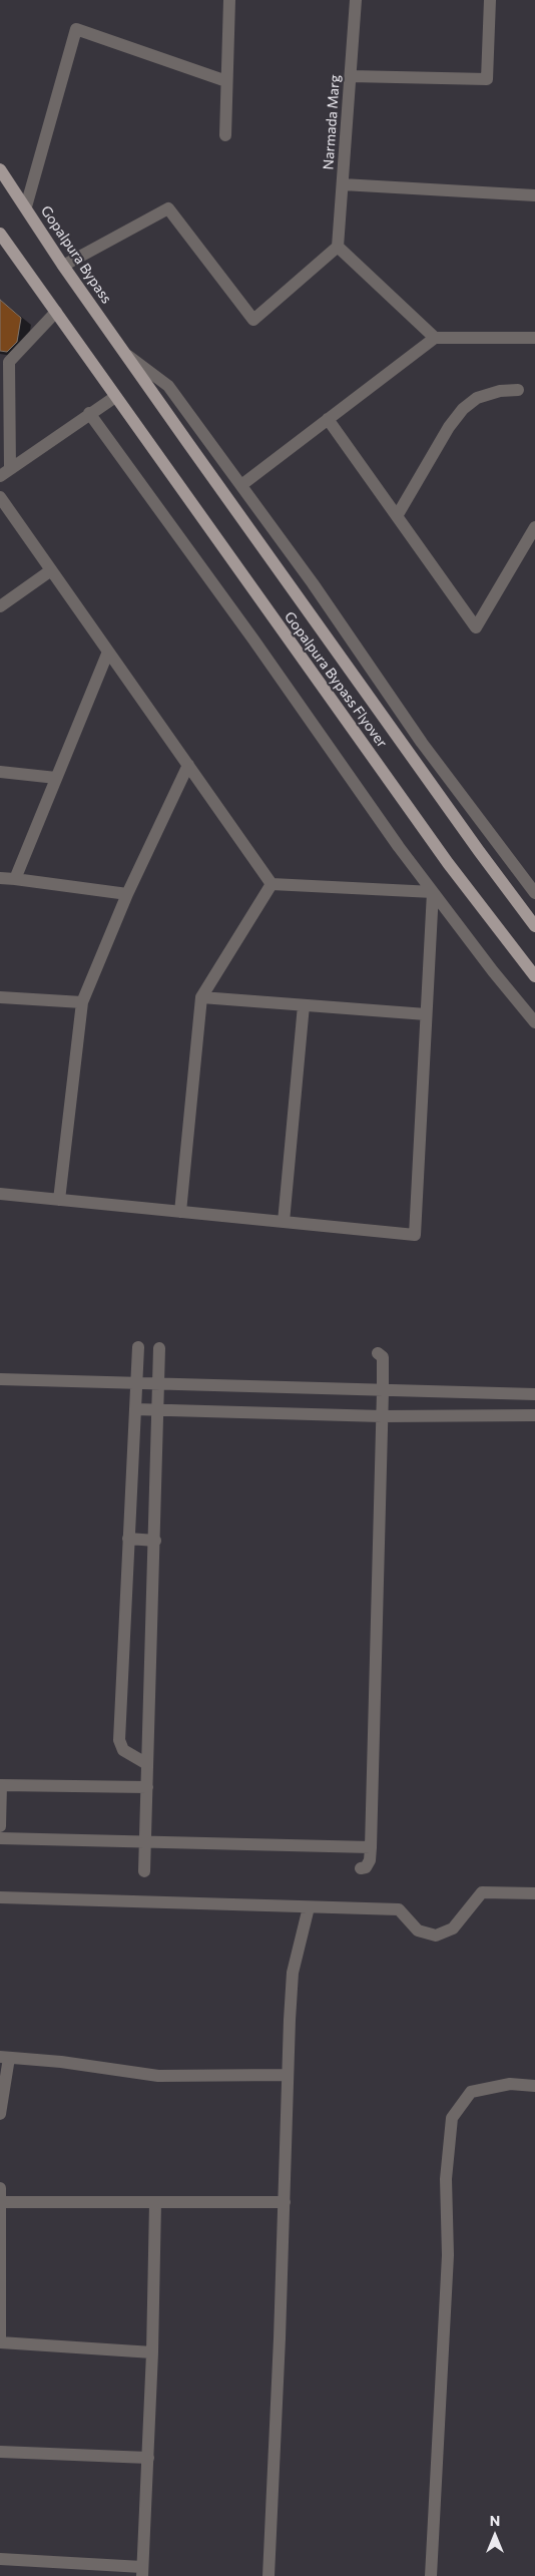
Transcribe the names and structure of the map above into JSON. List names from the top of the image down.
{
  "streets": {
    "main road": ["Gopalpura Bypass", "Gopalpura Bypass Flyover"],
    "street": ["Narmada Marg"]
  },
  "crossings": [
    ["Gopalpura Bypass", "Gopalpura Bypass Flyover"]
  ],
  "north": "top"
}
